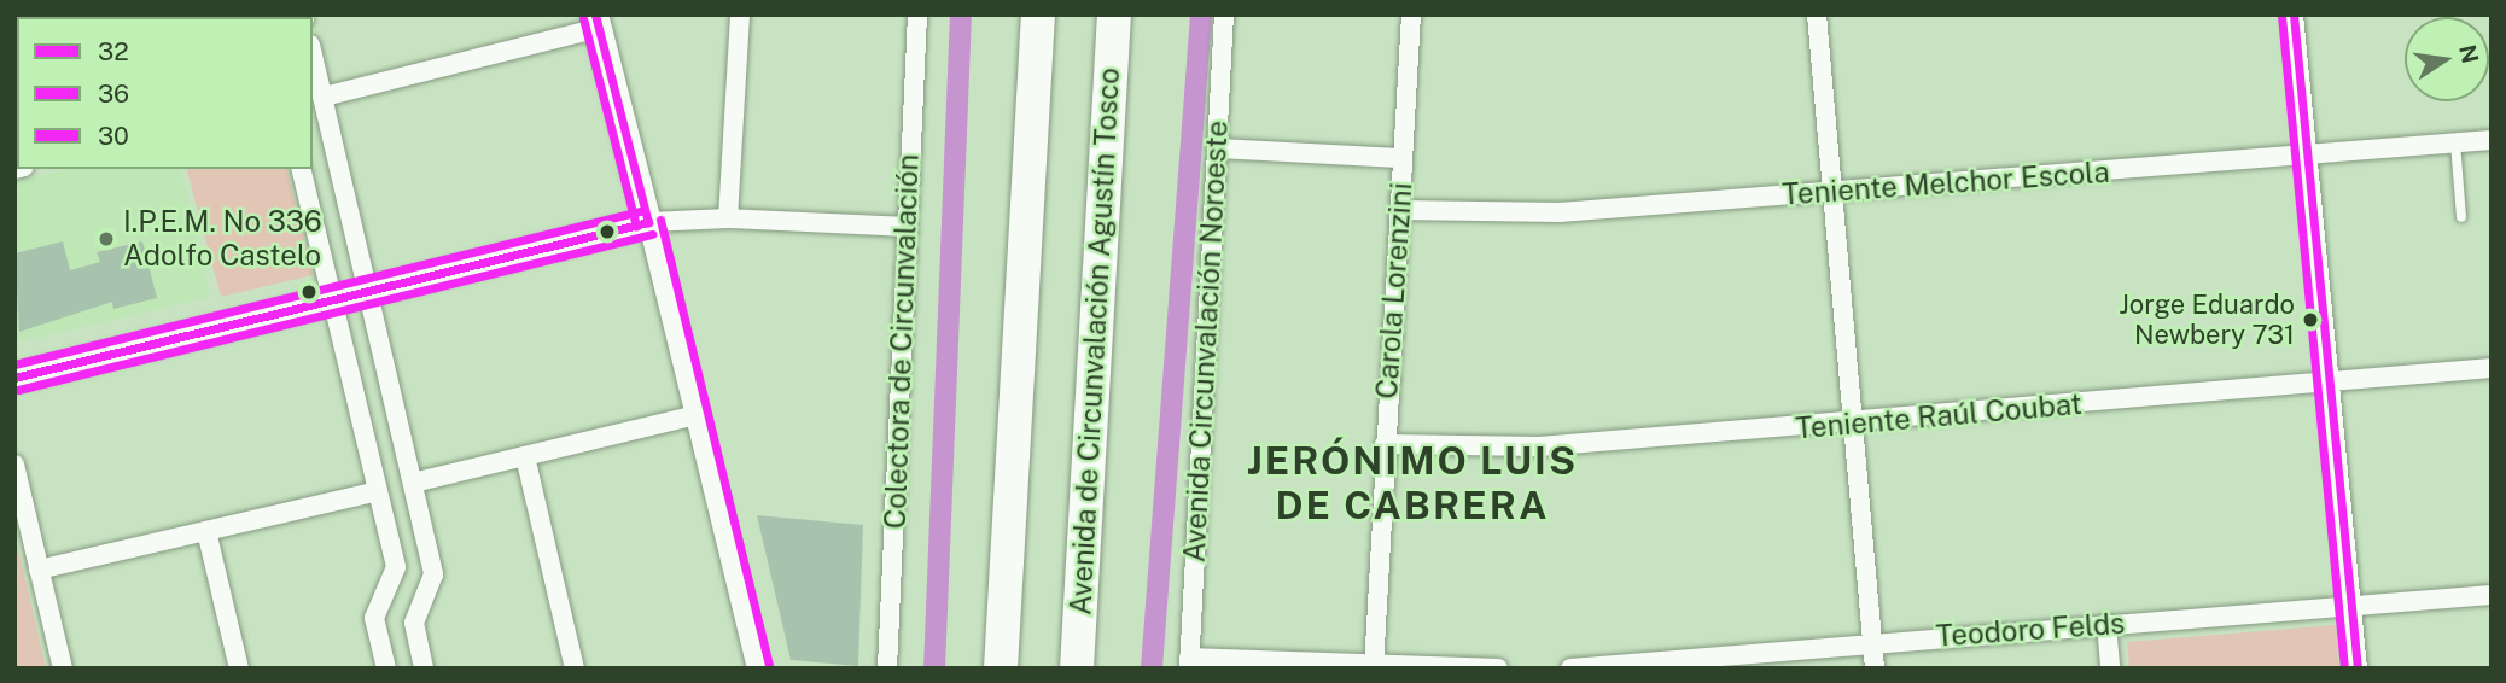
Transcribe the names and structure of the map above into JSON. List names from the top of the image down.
{
  "streets": {
    "highway": ["Avenida de Circunvalación Agustín Tosco"],
    "street": [
      "Teniente Melchor Escola",
      "Carola Lorenzini",
      "Colectora de Circunvalación",
      "Avenida Circunvalación Noroeste",
      "Teniente Raúl Coubat",
      "Teodoro Felds"
    ]
  },
  "crossings": [
    ["Teniente Melchor Escola", "Carola Lorenzini"],
    ["Carola Lorenzini", "Teniente Raúl Coubat"]
  ],
  "districts": ["JERÓNIMO LUIS DE CABRERA"],
  "places": ["I.P.E.M. No 336 Adolfo Castelo", "Jorge Eduardo Newbery 731"],
  "lines": ["transit line 32", "transit line 36", "transit line 30"],
  "legend": ["32", "36", "30"],
  "north": "right"
}
